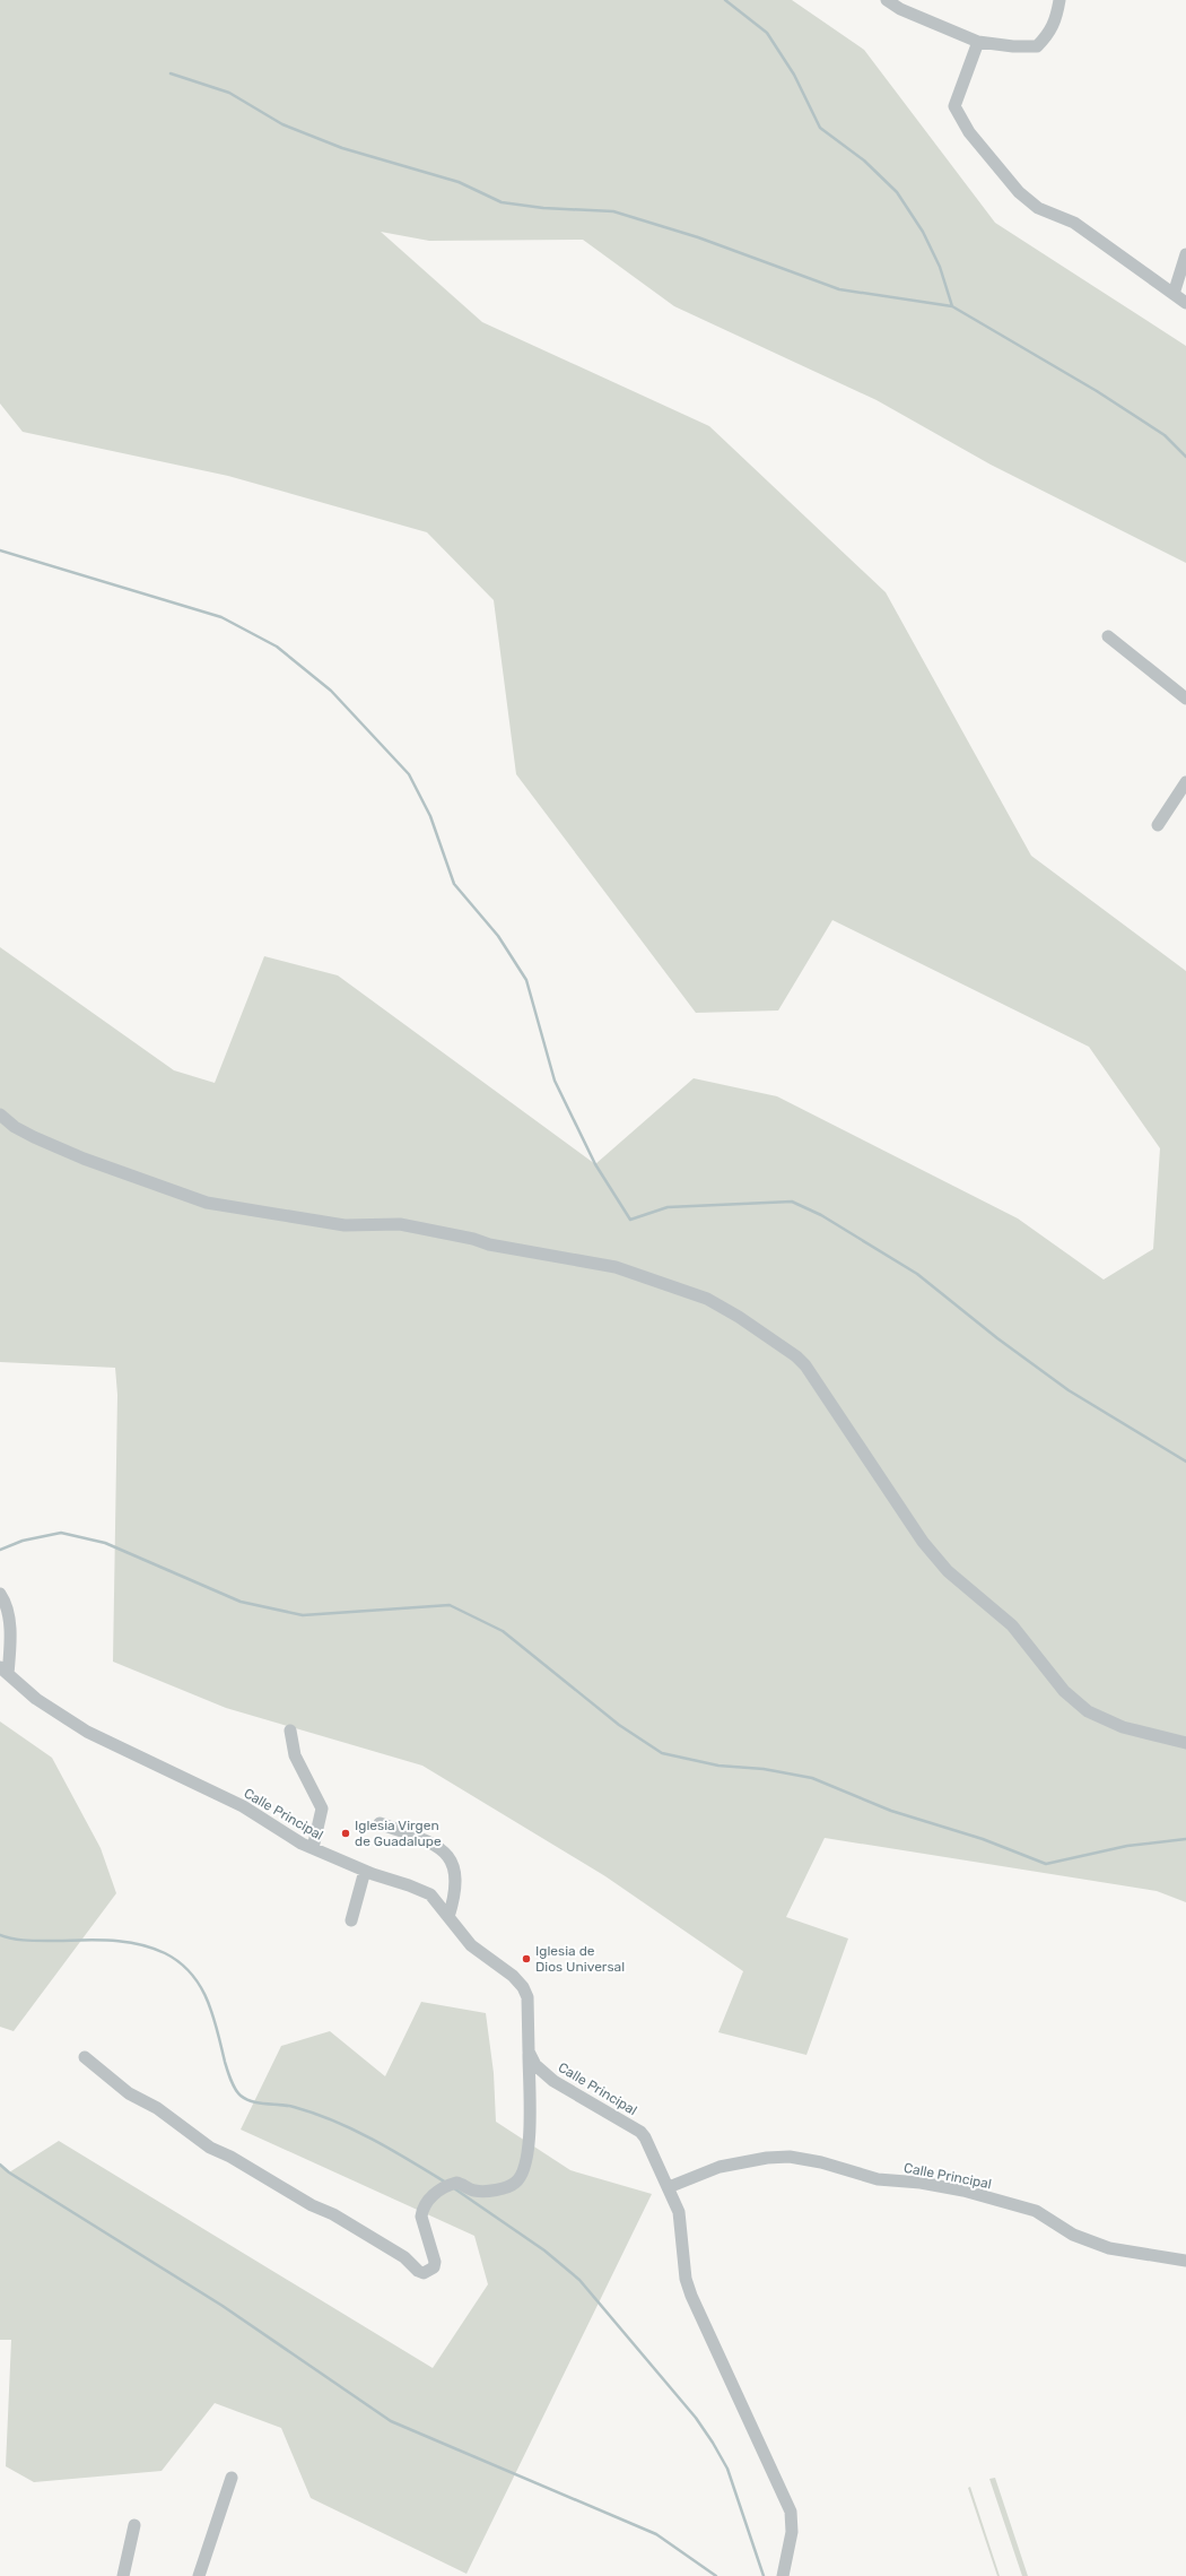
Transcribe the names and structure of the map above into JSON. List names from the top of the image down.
{
  "streets": {
    "street": ["Calle Principal"]
  },
  "places": ["Iglesia Virgen de Guadalupe", "Iglesia de Dios Universal"]
}
